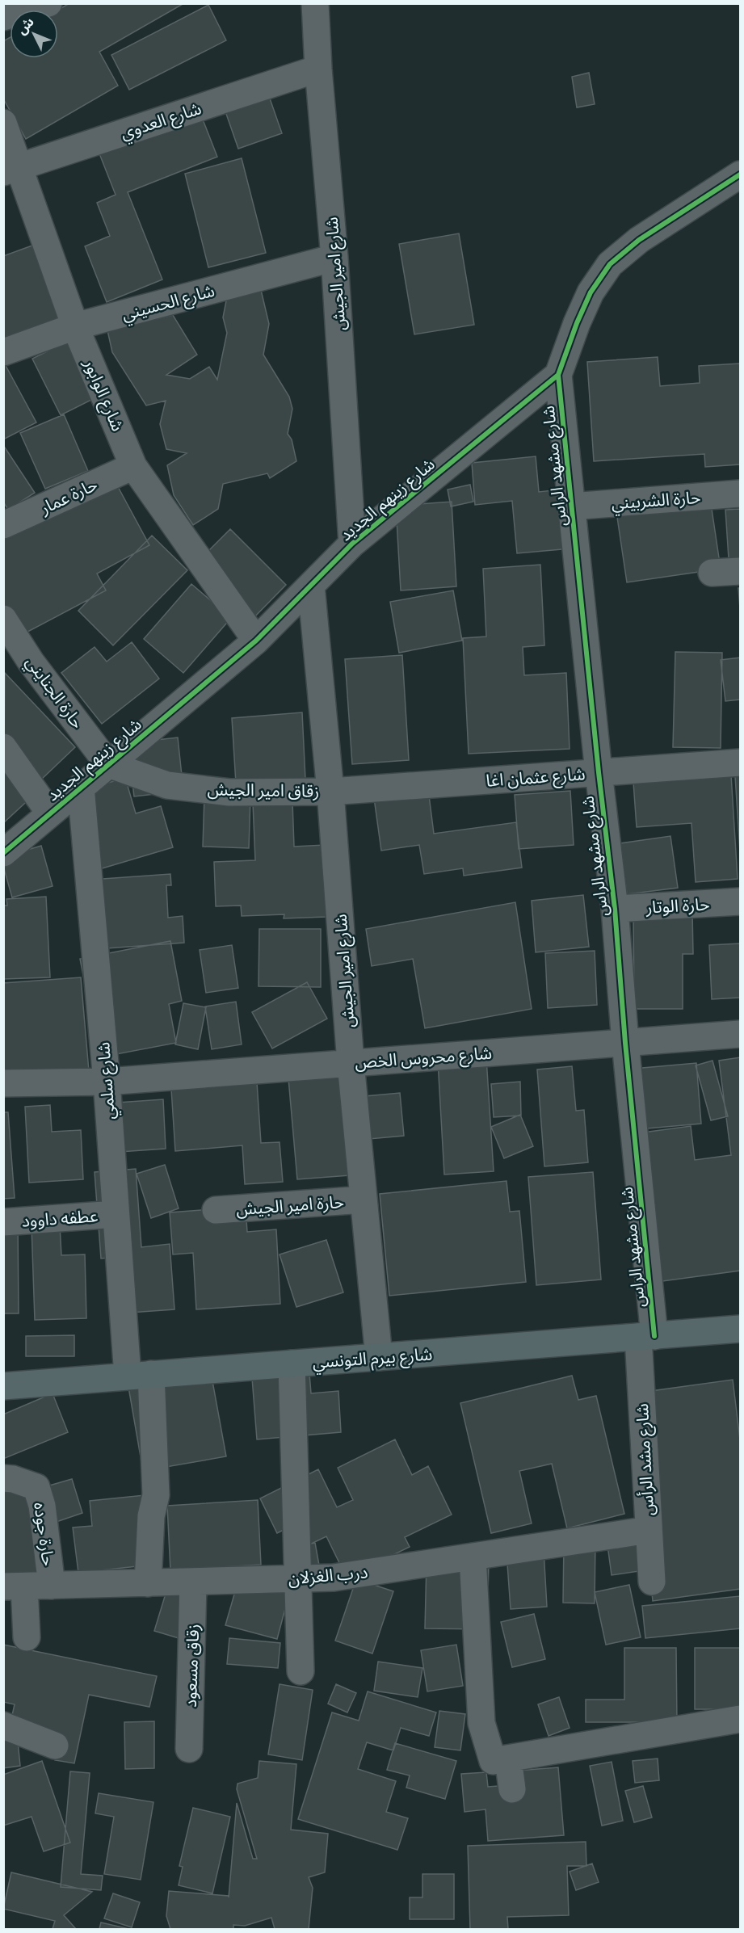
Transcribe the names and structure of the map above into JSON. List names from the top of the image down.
{
  "streets": {
    "main road": ["شارع بيرم التونسي"],
    "street": [
      "شارع العدوي",
      "شارع امير الجيش",
      "شارع الحسيني",
      "شارع الوابور",
      "شارع مشهد الراس",
      "حارة عمار",
      "شارع زينهم الجديد",
      "حارة الشربيني",
      "حارة الجنايني",
      "شارع عثمان اغا",
      "زقاق امير الجيش",
      "حارة الوتار",
      "شارع محروس الخص",
      "شارع سلمي",
      "حارة امير الجيش",
      "عطفه داوود",
      "شارع مشد الرأس",
      "حارة جوده",
      "درب الغزلان",
      "زقاق مسعود"
    ]
  },
  "crossings": [
    ["شارع العدوي", "شارع امير الجيش"],
    ["شارع العدوي", "شارع الوابور"],
    ["شارع امير الجيش", "شارع الحسيني"],
    ["شارع امير الجيش", "شارع زينهم الجديد"],
    ["شارع امير الجيش", "شارع عثمان اغا"],
    ["شارع امير الجيش", "زقاق امير الجيش"],
    ["شارع امير الجيش", "شارع محروس الخص"],
    ["شارع امير الجيش", "حارة امير الجيش"],
    ["شارع امير الجيش", "شارع بيرم التونسي"],
    ["شارع الحسيني", "شارع الوابور"],
    ["شارع الوابور", "حارة عمار"],
    ["شارع الوابور", "شارع زينهم الجديد"],
    ["شارع مشهد الراس", "شارع زينهم الجديد"],
    ["شارع مشهد الراس", "حارة الشربيني"],
    ["شارع مشهد الراس", "شارع عثمان اغا"],
    ["شارع مشهد الراس", "حارة الوتار"],
    ["شارع مشهد الراس", "شارع محروس الخص"],
    ["شارع مشهد الراس", "شارع بيرم التونسي"],
    ["شارع مشهد الراس", "شارع مشد الرأس"],
    ["شارع زينهم الجديد", "حارة الجنايني"],
    ["شارع زينهم الجديد", "زقاق امير الجيش"],
    ["شارع زينهم الجديد", "شارع سلمي"],
    ["حارة الجنايني", "زقاق امير الجيش"],
    ["شارع عثمان اغا", "زقاق امير الجيش"],
    ["شارع محروس الخص", "شارع سلمي"],
    ["شارع سلمي", "عطفه داوود"],
    ["شارع سلمي", "شارع بيرم التونسي"],
    ["شارع سلمي", "درب الغزلان"],
    ["شارع بيرم التونسي", "شارع مشد الرأس"],
    ["شارع مشد الرأس", "درب الغزلان"],
    ["حارة جوده", "درب الغزلان"],
    ["درب الغزلان", "زقاق مسعود"]
  ],
  "north": "top left"
}
